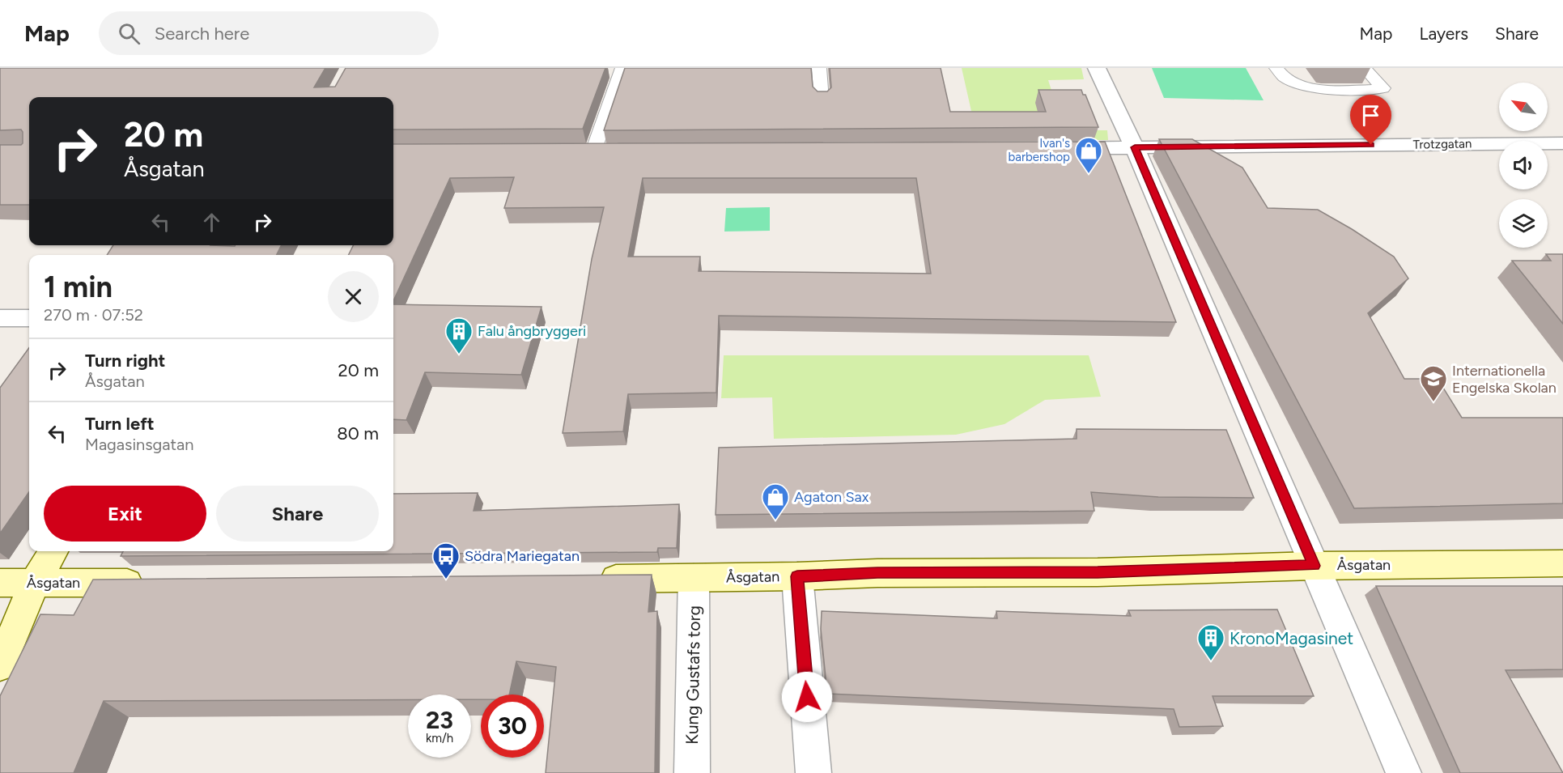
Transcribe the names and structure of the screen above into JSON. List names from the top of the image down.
{
  "streets": {
    "street": ["Trotzgatan", "Åsgatan", "Kung Gustafs torg"]
  },
  "crossings": [
    ["Åsgatan", "Kung Gustafs torg"]
  ],
  "places": {
    "shop": ["Ivan's barbershop", "Agaton Sax"],
    "building": ["Falu ångbryggeri", "KronoMagasinet"],
    "school or university": ["Internationella Engelska Skolan"],
    "bus stop": ["Södra Mariegatan"]
  },
  "north": "top left",
  "page": {
    "header": "Map",
    "search": "Search here",
    "nav": ["Map", "Layers", "Share"],
    "turn": ["20 m", "Åsgatan"],
    "heading": ["1 min", "270 m · 07:52"],
    "list": [
      {
        "name": "Turn right",
        "note": "Åsgatan",
        "value": "20 m"
      },
      {
        "name": "Turn left",
        "note": "Magasinsgatan",
        "value": "80 m"
      }
    ],
    "buttons": ["Exit", "Share"],
    "speed": "23 km/h",
    "limit": "30"
  }
}
